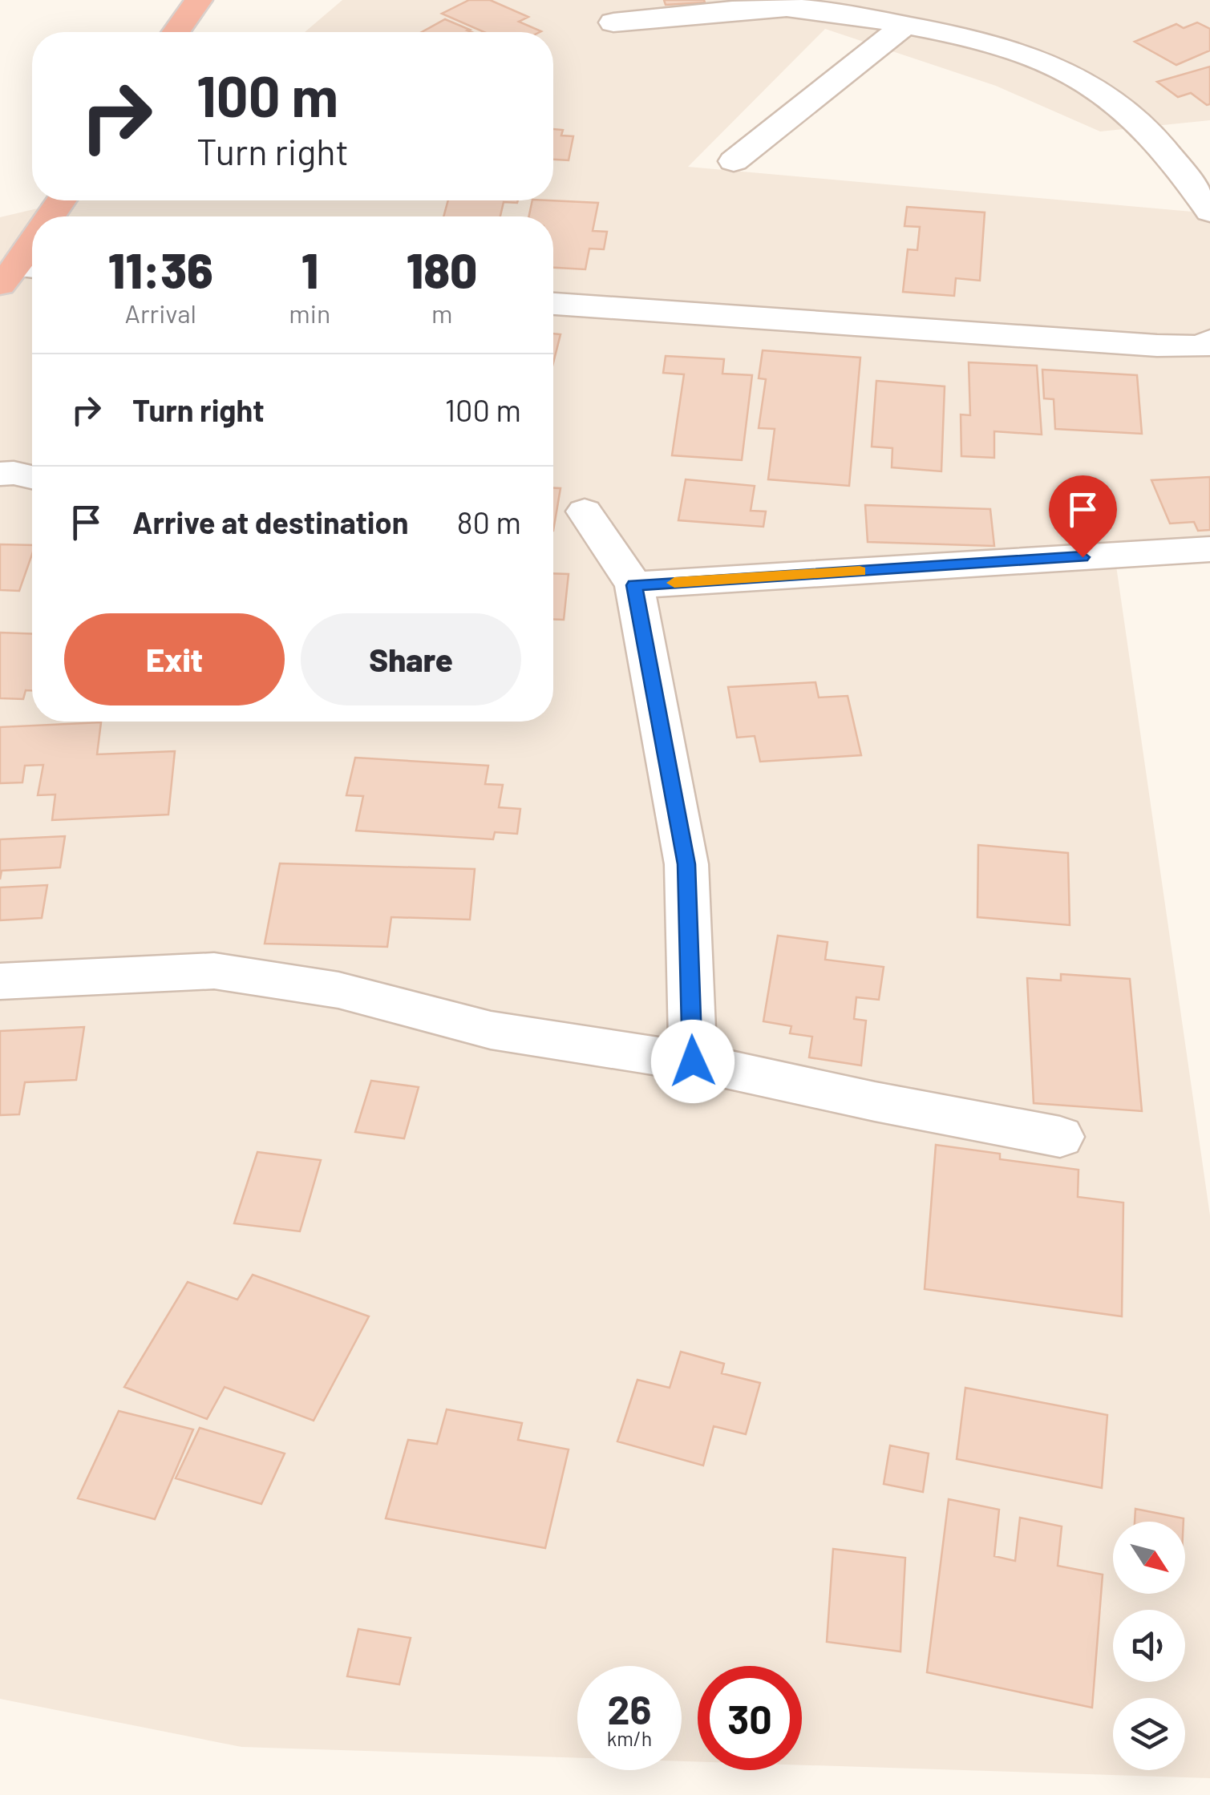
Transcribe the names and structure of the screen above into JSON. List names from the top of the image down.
{
  "north": "bottom right",
  "page": {
    "turn": ["100 m", "Turn right"],
    "eta": [
      "11:36",
      "Arrival",
      "1",
      "min",
      "180",
      "m"
    ],
    "list": [
      {
        "name": "Turn right",
        "value": "100 m"
      },
      {
        "name": "Arrive at destination",
        "value": "80 m"
      }
    ],
    "buttons": ["Exit", "Share"],
    "speed": "26 km/h",
    "limit": "30"
  }
}
